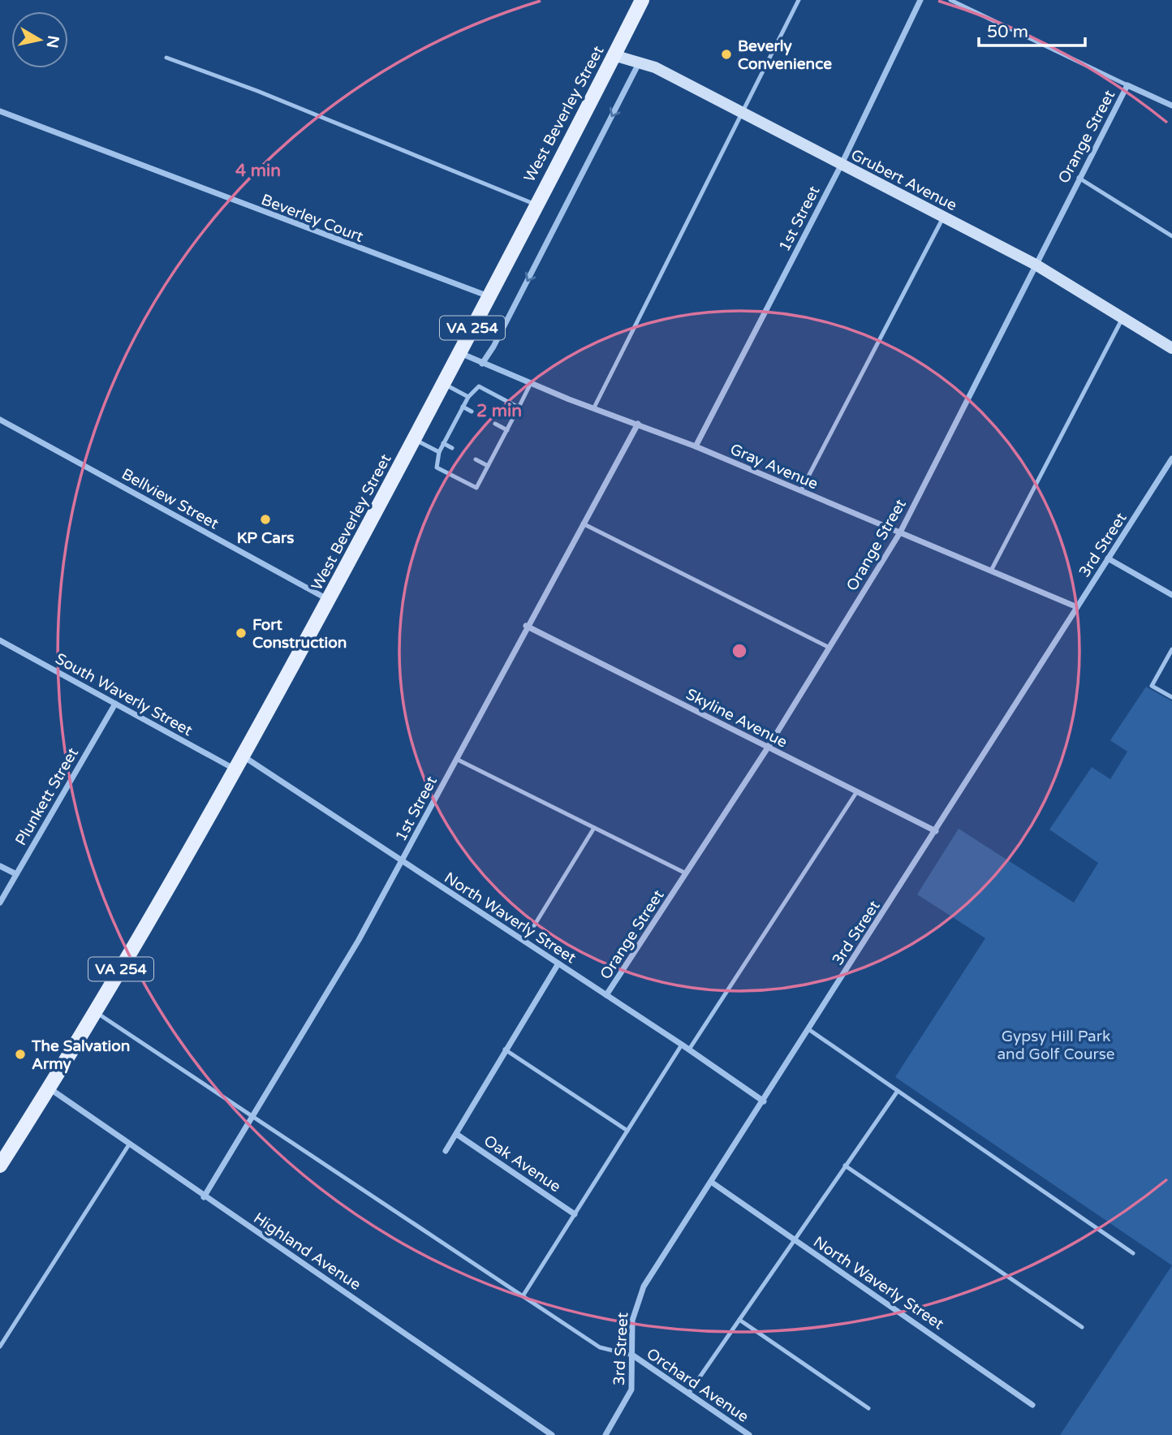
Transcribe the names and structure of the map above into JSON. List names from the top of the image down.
{
  "streets": {
    "main road": ["West Beverley Street", "VA 254"],
    "street": [
      "Orange Street",
      "Grubert Avenue",
      "Beverley Court",
      "1st Street",
      "Gray Avenue",
      "Bellview Street",
      "3rd Street",
      "South Waverly Street",
      "Skyline Avenue",
      "Plunkett Street",
      "North Waverly Street",
      "Oak Avenue",
      "Highland Avenue",
      "Orchard Avenue"
    ]
  },
  "crossings": [
    ["West Beverley Street", "Grubert Avenue"],
    ["West Beverley Street", "Beverley Court"],
    ["West Beverley Street", "Gray Avenue"],
    ["West Beverley Street", "Bellview Street"],
    ["West Beverley Street", "South Waverly Street"],
    ["West Beverley Street", "North Waverly Street"],
    ["West Beverley Street", "Highland Avenue"],
    ["Orange Street", "Grubert Avenue"],
    ["Orange Street", "Gray Avenue"],
    ["Orange Street", "Skyline Avenue"],
    ["Orange Street", "North Waverly Street"],
    ["Grubert Avenue", "1st Street"],
    ["1st Street", "Gray Avenue"],
    ["1st Street", "Skyline Avenue"],
    ["1st Street", "North Waverly Street"],
    ["1st Street", "Highland Avenue"],
    ["Gray Avenue", "3rd Street"],
    ["3rd Street", "Skyline Avenue"],
    ["3rd Street", "North Waverly Street"],
    ["3rd Street", "Orchard Avenue"],
    ["South Waverly Street", "Plunkett Street"]
  ],
  "parks": ["Gypsy Hill Park and Golf Course"],
  "places": [
    "Beverly Convenience",
    "KP Cars",
    "Fort Construction",
    "The Salvation Army"
  ],
  "scale_bar": "50 m",
  "north": "right",
  "rings": ["4 min", "2 min"]
}
